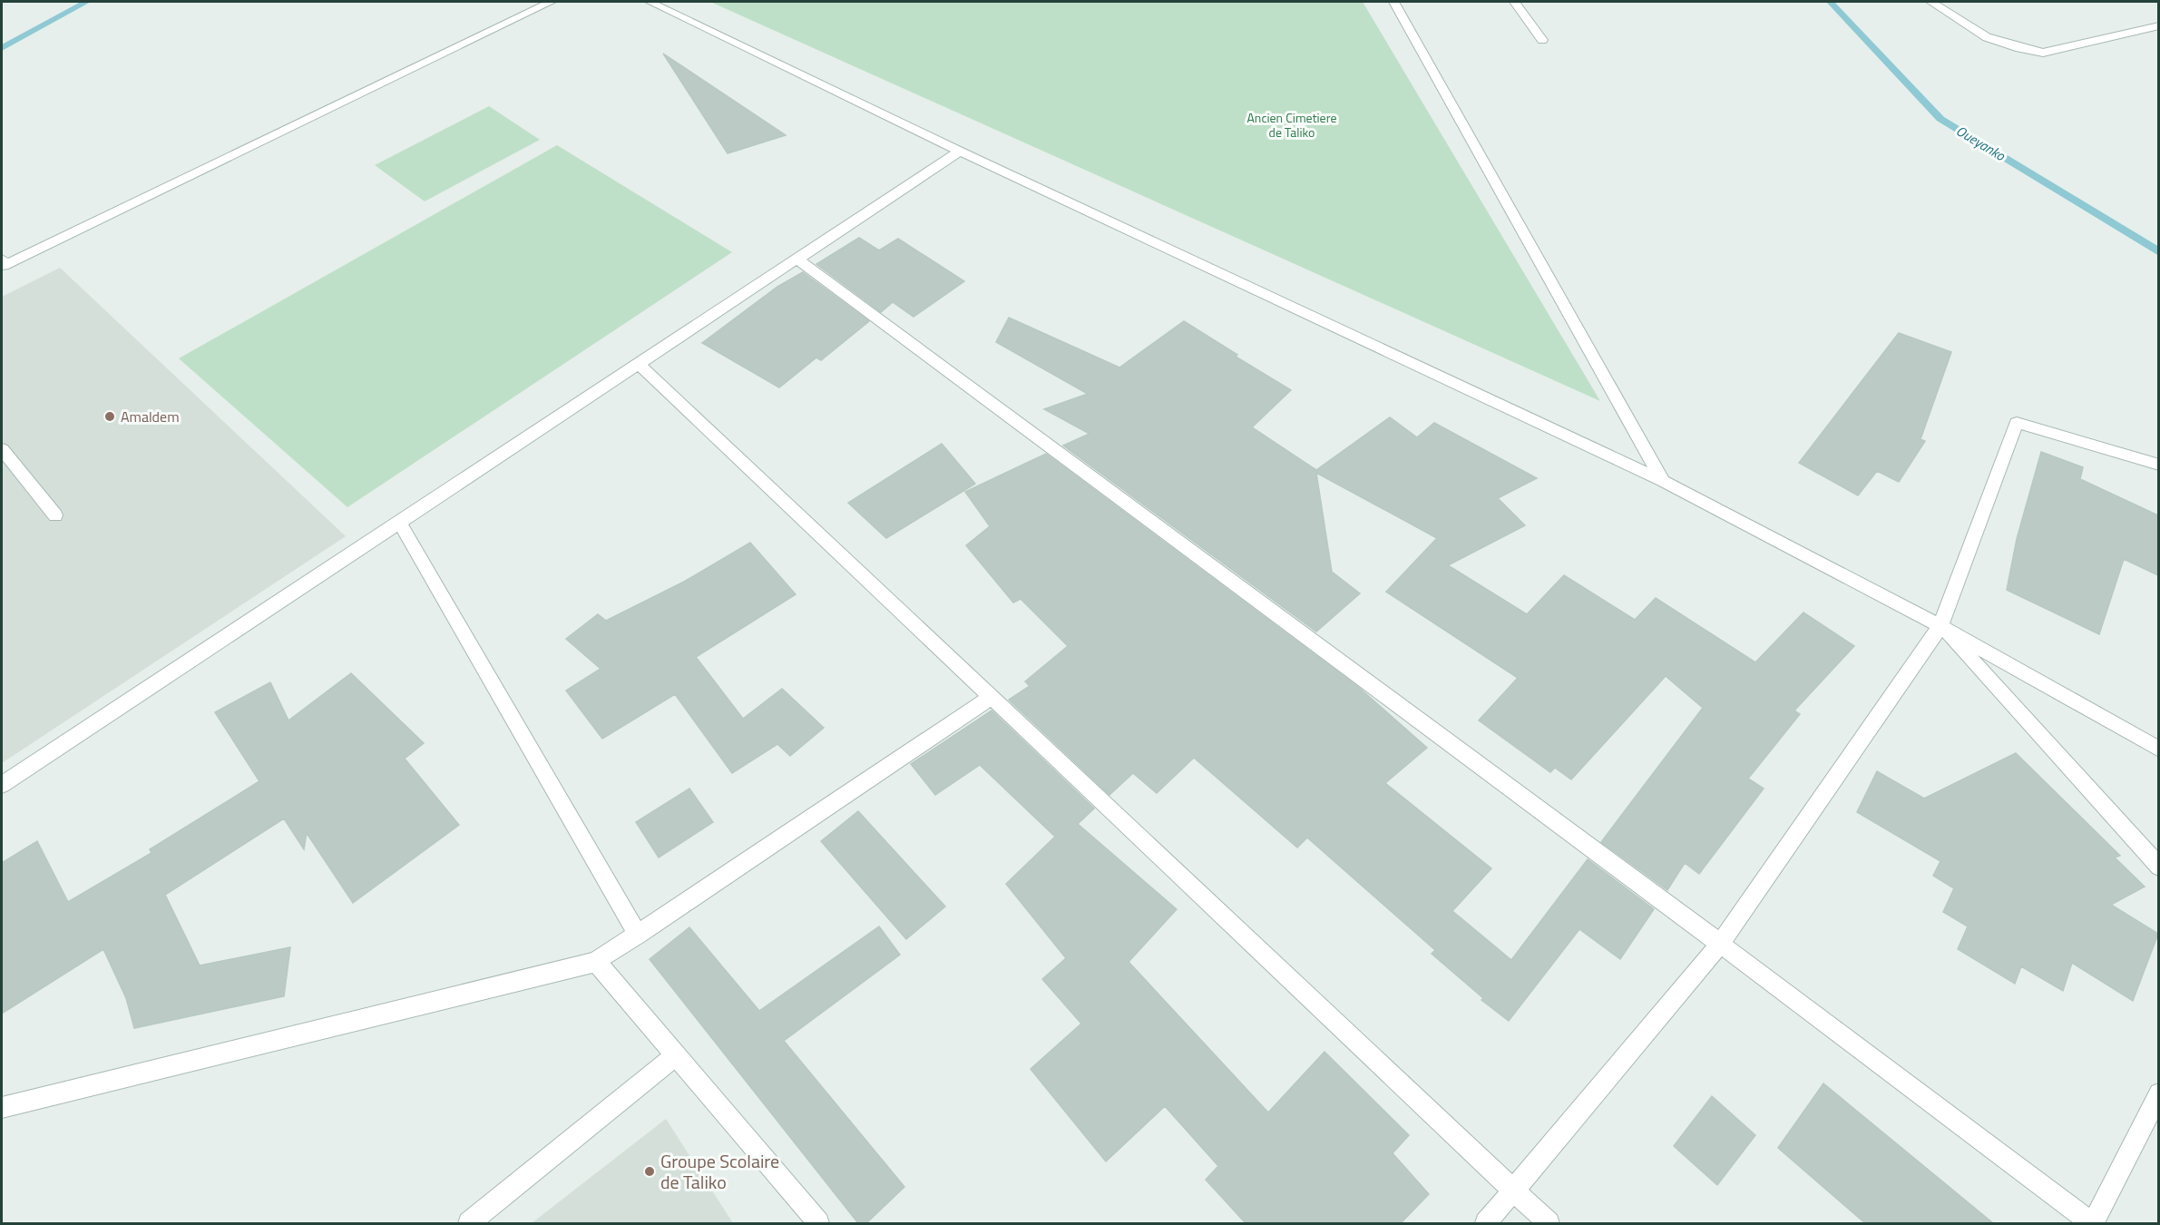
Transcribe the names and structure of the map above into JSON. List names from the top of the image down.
{
  "water": ["Oueyanko"],
  "parks": ["Ancien Cimetiere de Taliko"],
  "places": ["Amaldem", "Groupe Scolaire de Taliko"]
}
